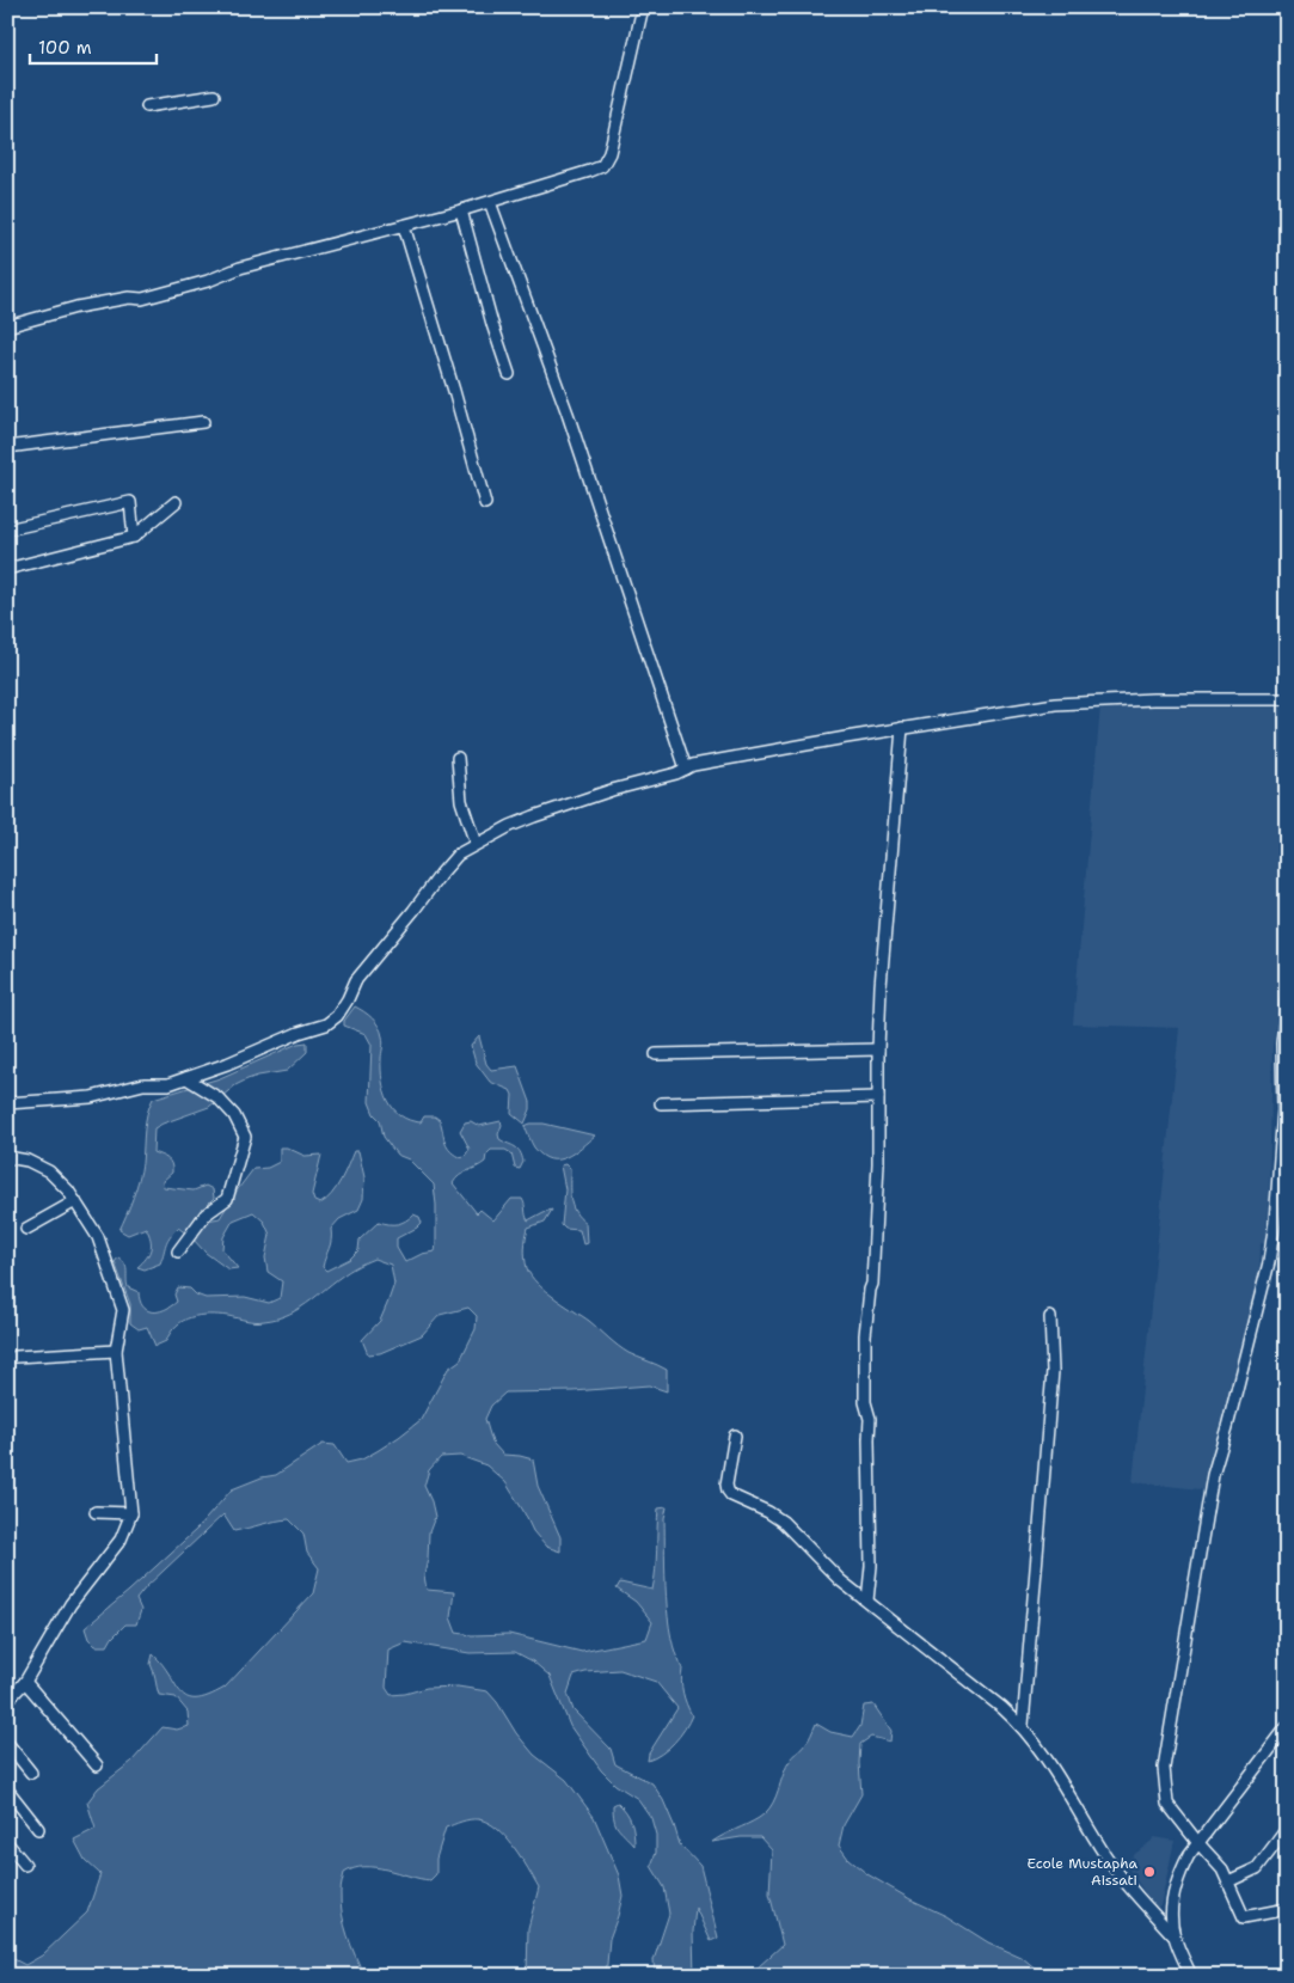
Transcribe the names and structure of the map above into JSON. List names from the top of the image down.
{
  "places": ["Ecole Mustapha Aissati"],
  "scale_bar": "100 m"
}
